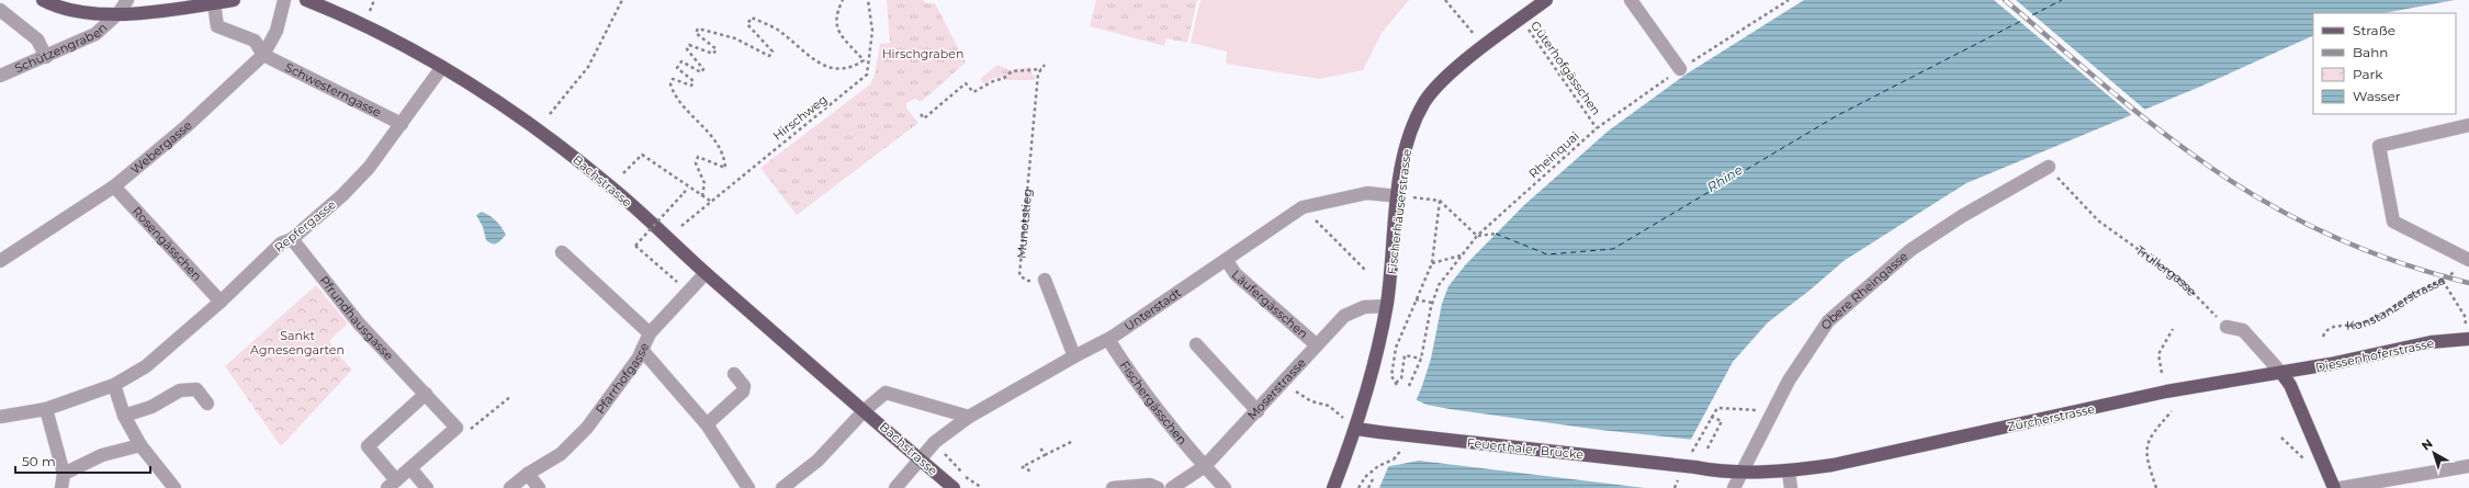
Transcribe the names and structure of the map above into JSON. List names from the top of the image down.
{
  "streets": {
    "main road": [
      "Bachstrasse",
      "Fischerhäuserstrasse",
      "Diessenhoferstrasse",
      "Zürcherstrasse",
      "Feuerthaler Brücke"
    ],
    "street": [
      "Schützengraben",
      "Schwesterngasse",
      "Webergasse",
      "Repfergasse",
      "Rosengässchen",
      "Obere Rheingasse",
      "Läufergässchen",
      "Unterstadt",
      "Pfrundhausgasse",
      "Pfarrhofgasse",
      "Moserstrasse",
      "Fischergässchen"
    ],
    "path": [
      "Güterhofgässchen",
      "Hirschweg",
      "Rheinquai",
      "Munotstieg",
      "Trüllergasse",
      "Konstanzerstrasse"
    ]
  },
  "crossings": [
    ["Güterhofgässchen", "Rheinquai"],
    ["Güterhofgässchen", "Fischerhäuserstrasse"],
    ["Schwesterngasse", "Webergasse"],
    ["Schwesterngasse", "Repfergasse"],
    ["Webergasse", "Rosengässchen"],
    ["Bachstrasse", "Repfergasse"],
    ["Bachstrasse", "Unterstadt"],
    ["Bachstrasse", "Pfarrhofgasse"],
    ["Fischerhäuserstrasse", "Unterstadt"],
    ["Fischerhäuserstrasse", "Moserstrasse"],
    ["Fischerhäuserstrasse", "Feuerthaler Brücke"],
    ["Repfergasse", "Rosengässchen"],
    ["Repfergasse", "Pfrundhausgasse"],
    ["Trüllergasse", "Obere Rheingasse"],
    ["Obere Rheingasse", "Zürcherstrasse"],
    ["Läufergässchen", "Unterstadt"],
    ["Läufergässchen", "Moserstrasse"],
    ["Unterstadt", "Fischergässchen"],
    ["Diessenhoferstrasse", "Zürcherstrasse"],
    ["Moserstrasse", "Fischergässchen"],
    ["Zürcherstrasse", "Feuerthaler Brücke"]
  ],
  "water": ["Rhine"],
  "parks": ["Hirschgraben", "Sankt Agnesengarten"],
  "legend": [
    "Straße",
    "Bahn",
    "Park",
    "Wasser"
  ],
  "scale_bar": "50 m",
  "north": "top left"
}
